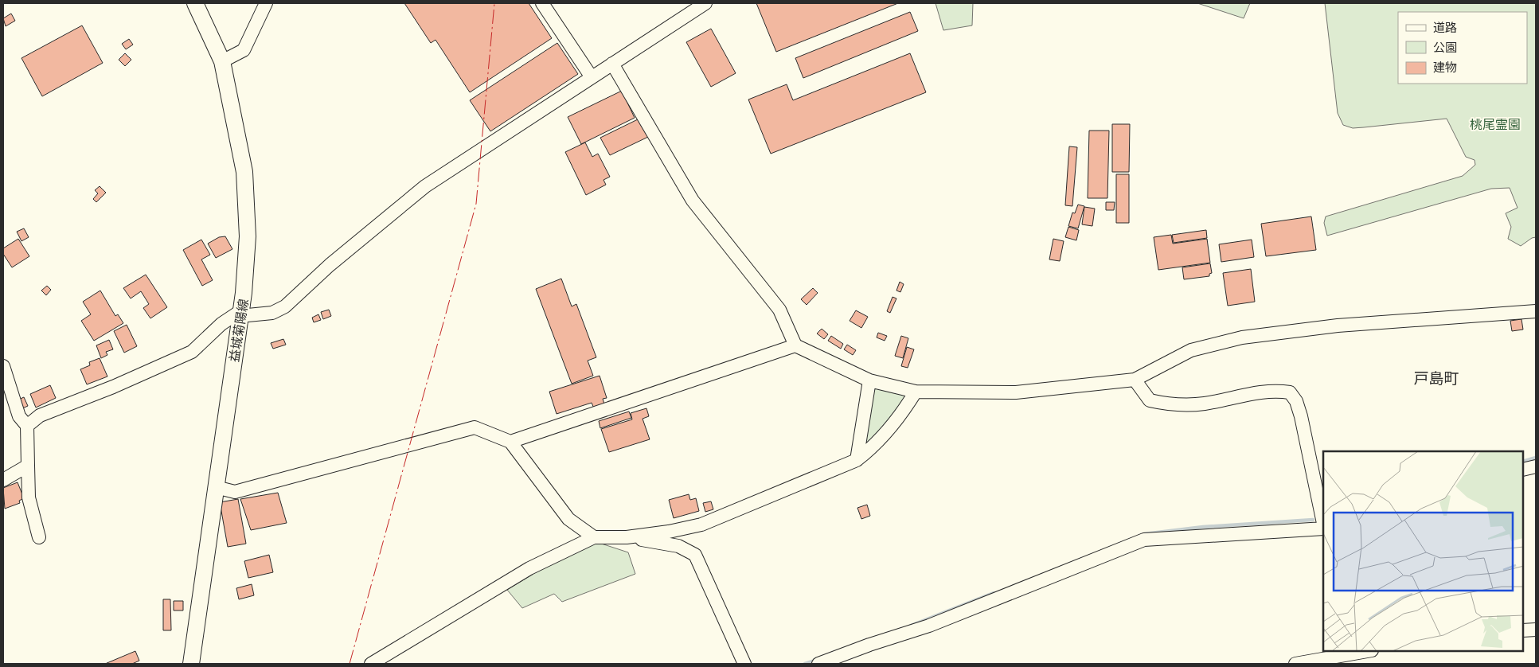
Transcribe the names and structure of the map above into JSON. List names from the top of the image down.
{
  "streets": {
    "main road": ["益城菊陽線"]
  },
  "districts": ["戸島町"],
  "parks": ["桃尾霊園"],
  "legend": ["道路", "公園", "建物"]
}
